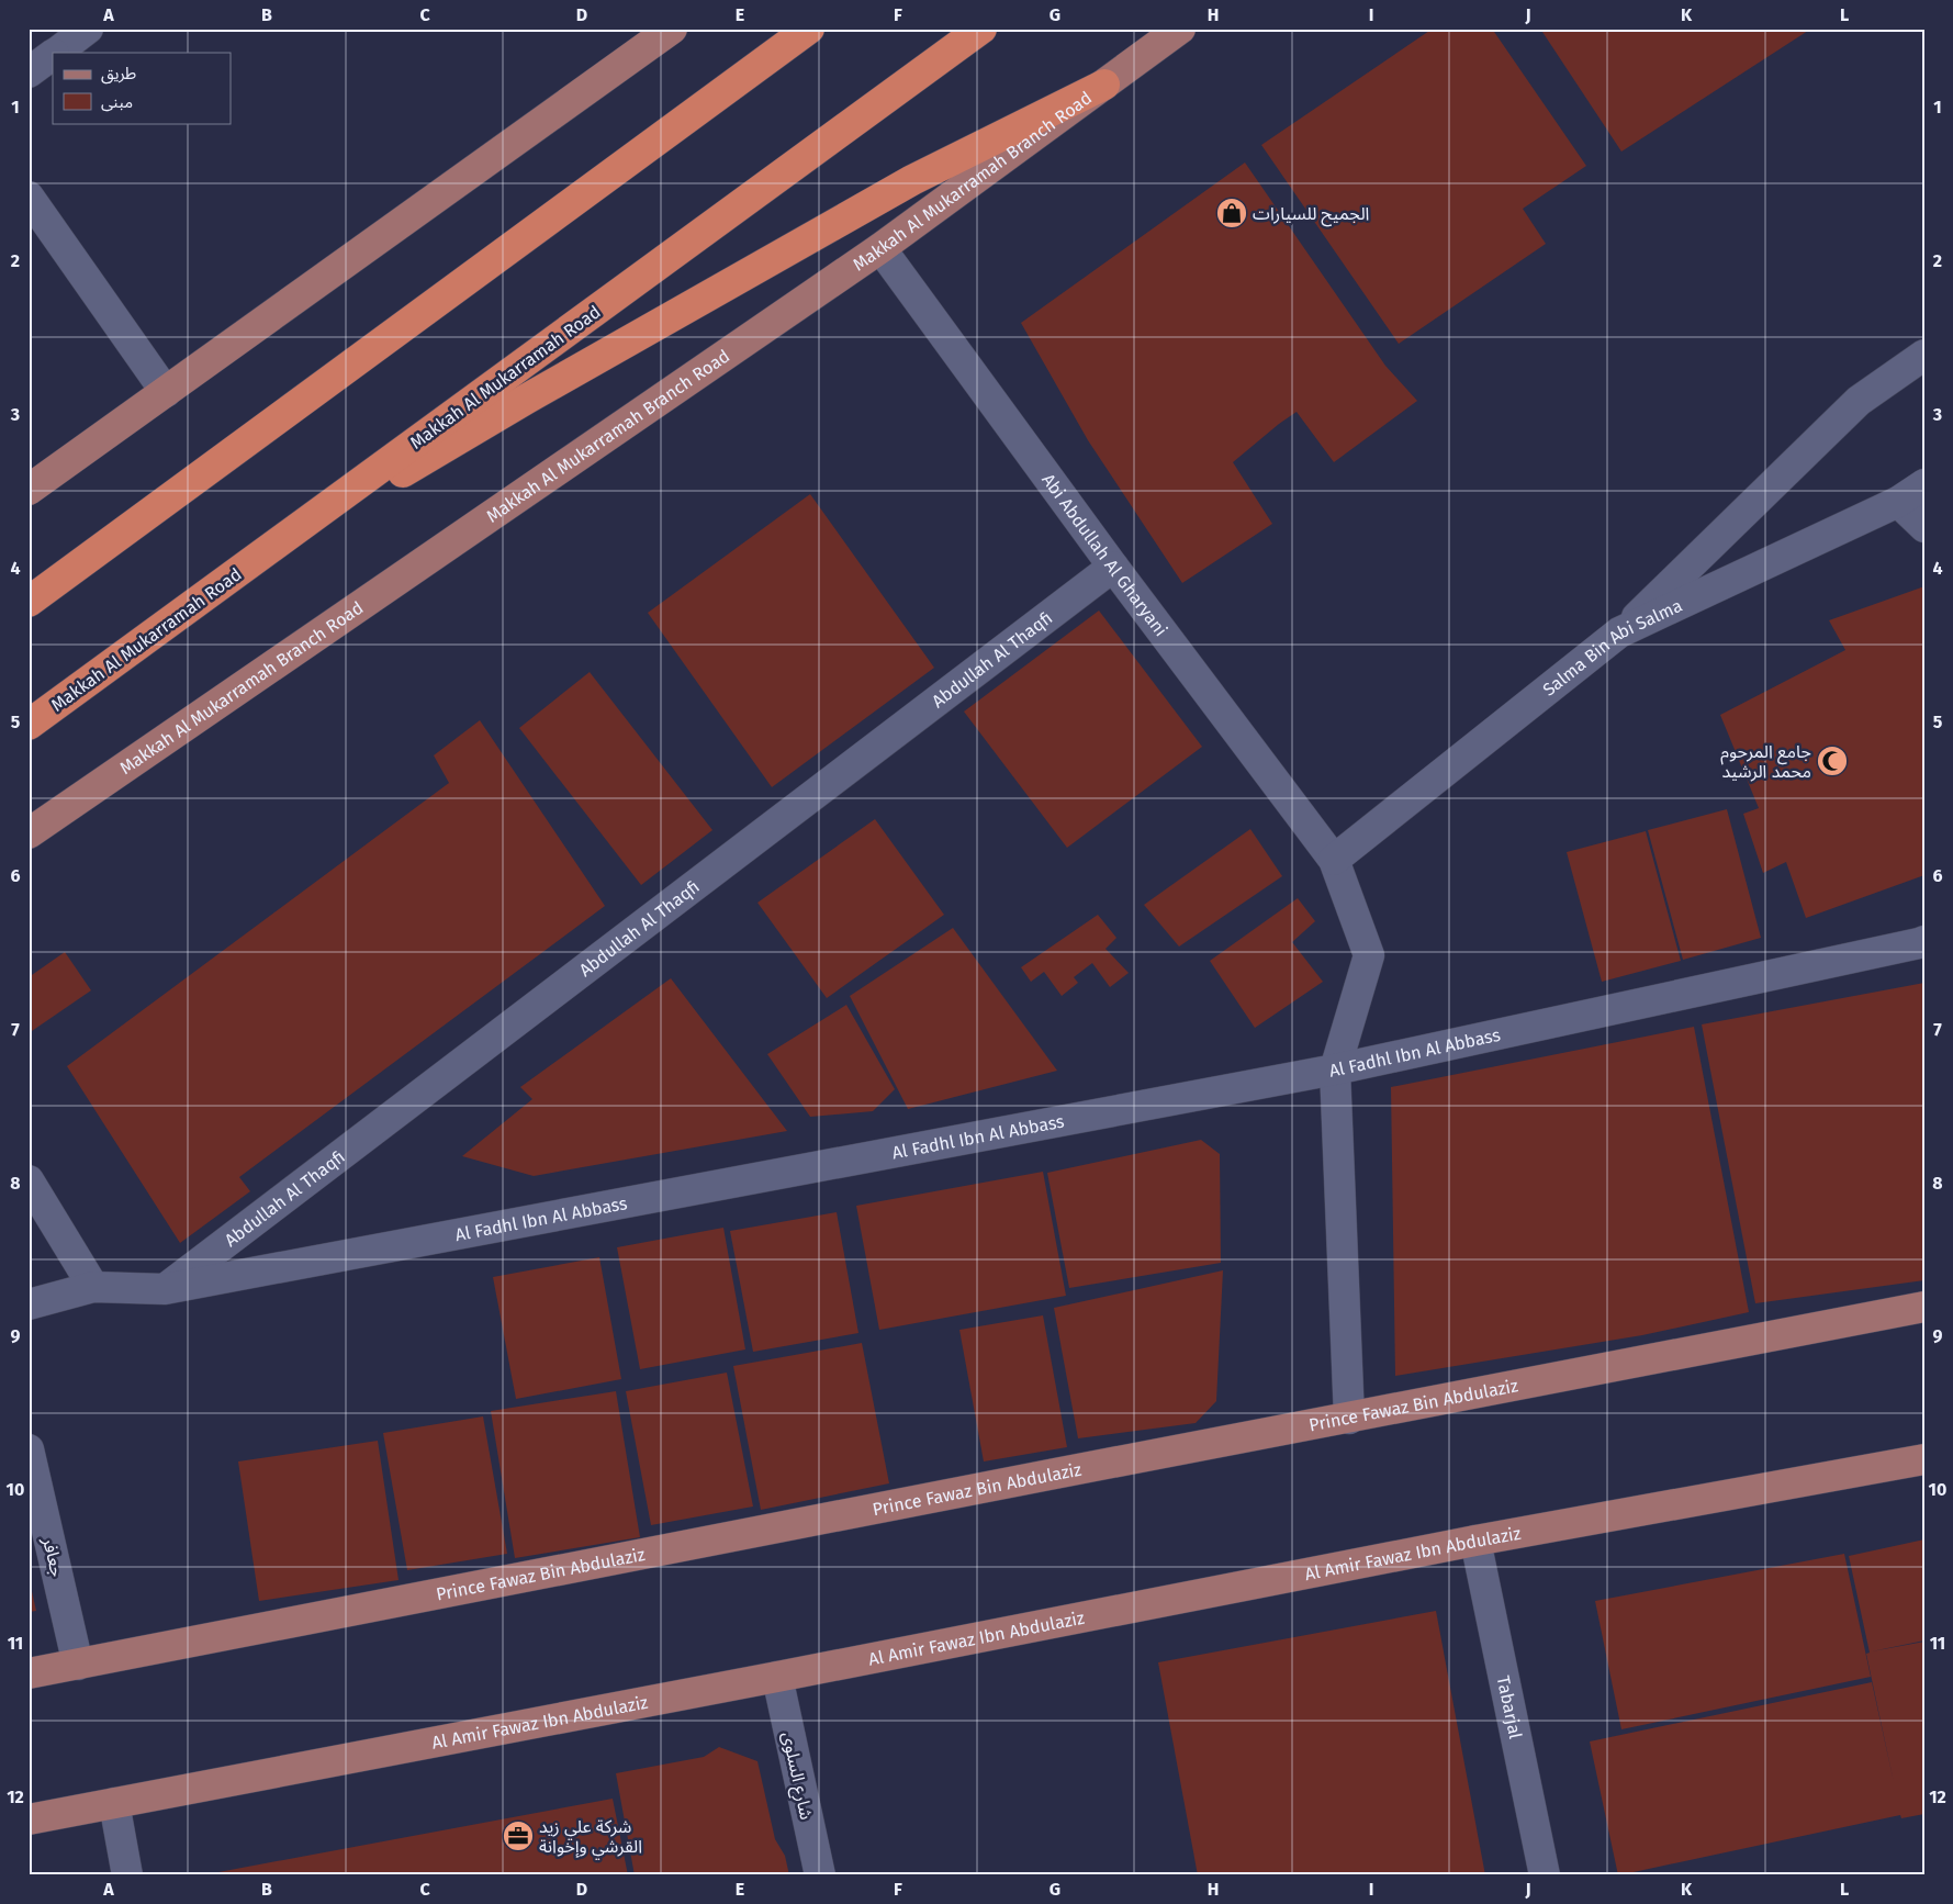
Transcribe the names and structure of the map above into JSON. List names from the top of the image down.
{
  "streets": {
    "highway": ["Makkah Al Mukarramah Road"],
    "main road": ["Makkah Al Mukarramah Branch Road", "Prince Fawaz Bin Abdulaziz", "Al Amir Fawaz Ibn Abdulaziz"],
    "street": [
      "Abi Abdullah Al Gharyani",
      "Salma Bin Abi Salma",
      "Abdullah Al Thaqfi",
      "Al Fadhl Ibn Al Abbass",
      "جعافر",
      "Tabarjal",
      "شارع السلوى"
    ]
  },
  "crossings": [
    ["Makkah Al Mukarramah Branch Road", "Abi Abdullah Al Gharyani"],
    ["Abi Abdullah Al Gharyani", "Salma Bin Abi Salma"],
    ["Abi Abdullah Al Gharyani", "Abdullah Al Thaqfi"],
    ["Abi Abdullah Al Gharyani", "Al Fadhl Ibn Al Abbass"],
    ["Abi Abdullah Al Gharyani", "Prince Fawaz Bin Abdulaziz"],
    ["Abdullah Al Thaqfi", "Al Fadhl Ibn Al Abbass"],
    ["Prince Fawaz Bin Abdulaziz", "جعافر"],
    ["Al Amir Fawaz Ibn Abdulaziz", "Tabarjal"],
    ["Al Amir Fawaz Ibn Abdulaziz", "شارع السلوى"]
  ],
  "places": {
    "shop": ["الجميح للسيارات"],
    "mosque": ["جامع المرحوم محمد الرشيد"],
    "office": ["شركة علي زيد القرشي وإخوانة"]
  },
  "legend": ["طريق", "مبنى"],
  "grid": {
    "columns": [
      "A",
      "B",
      "C",
      "D",
      "E",
      "F",
      "G",
      "H",
      "I",
      "J",
      "K",
      "L"
    ],
    "rows": [
      "1",
      "2",
      "3",
      "4",
      "5",
      "6",
      "7",
      "8",
      "9",
      "10",
      "11",
      "12"
    ]
  }
}
